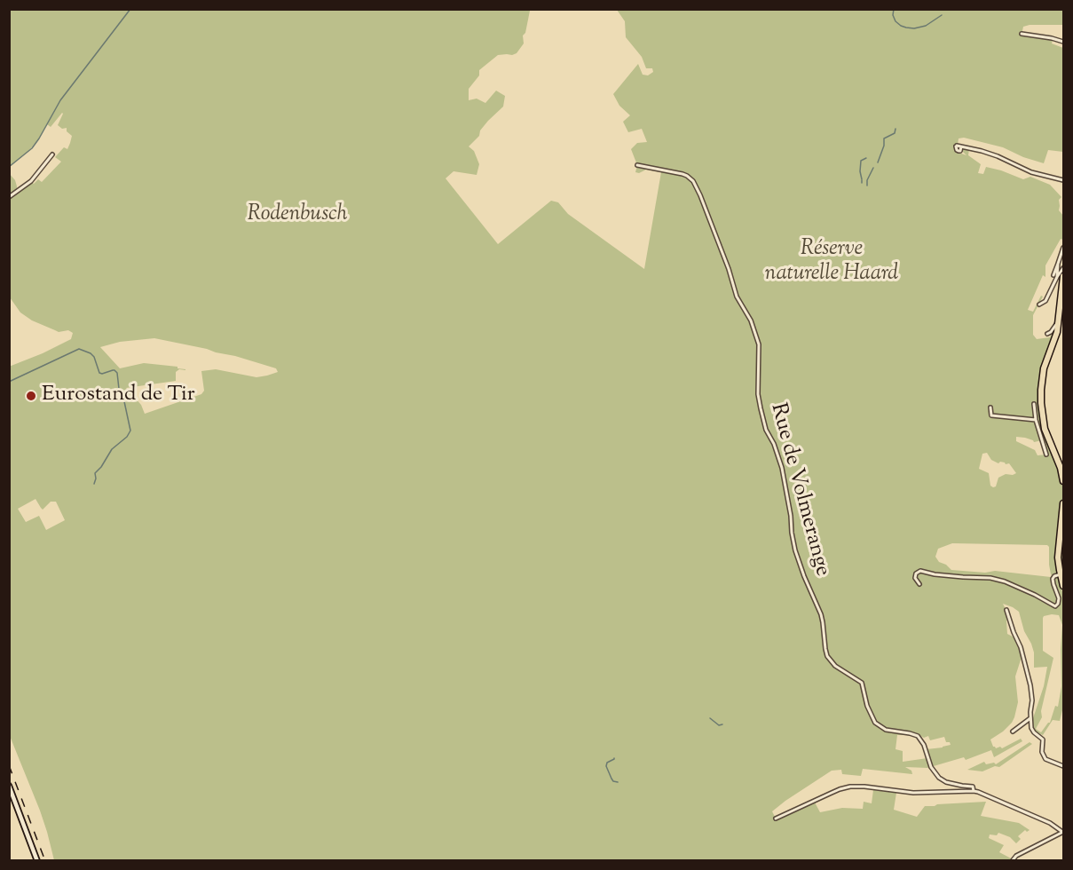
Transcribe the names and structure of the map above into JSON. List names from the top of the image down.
{
  "streets": {
    "street": ["Rue de Volmerange"]
  },
  "parks": ["Rodenbusch", "Réserve naturelle Haard"],
  "places": ["Eurostand de Tir"]
}
